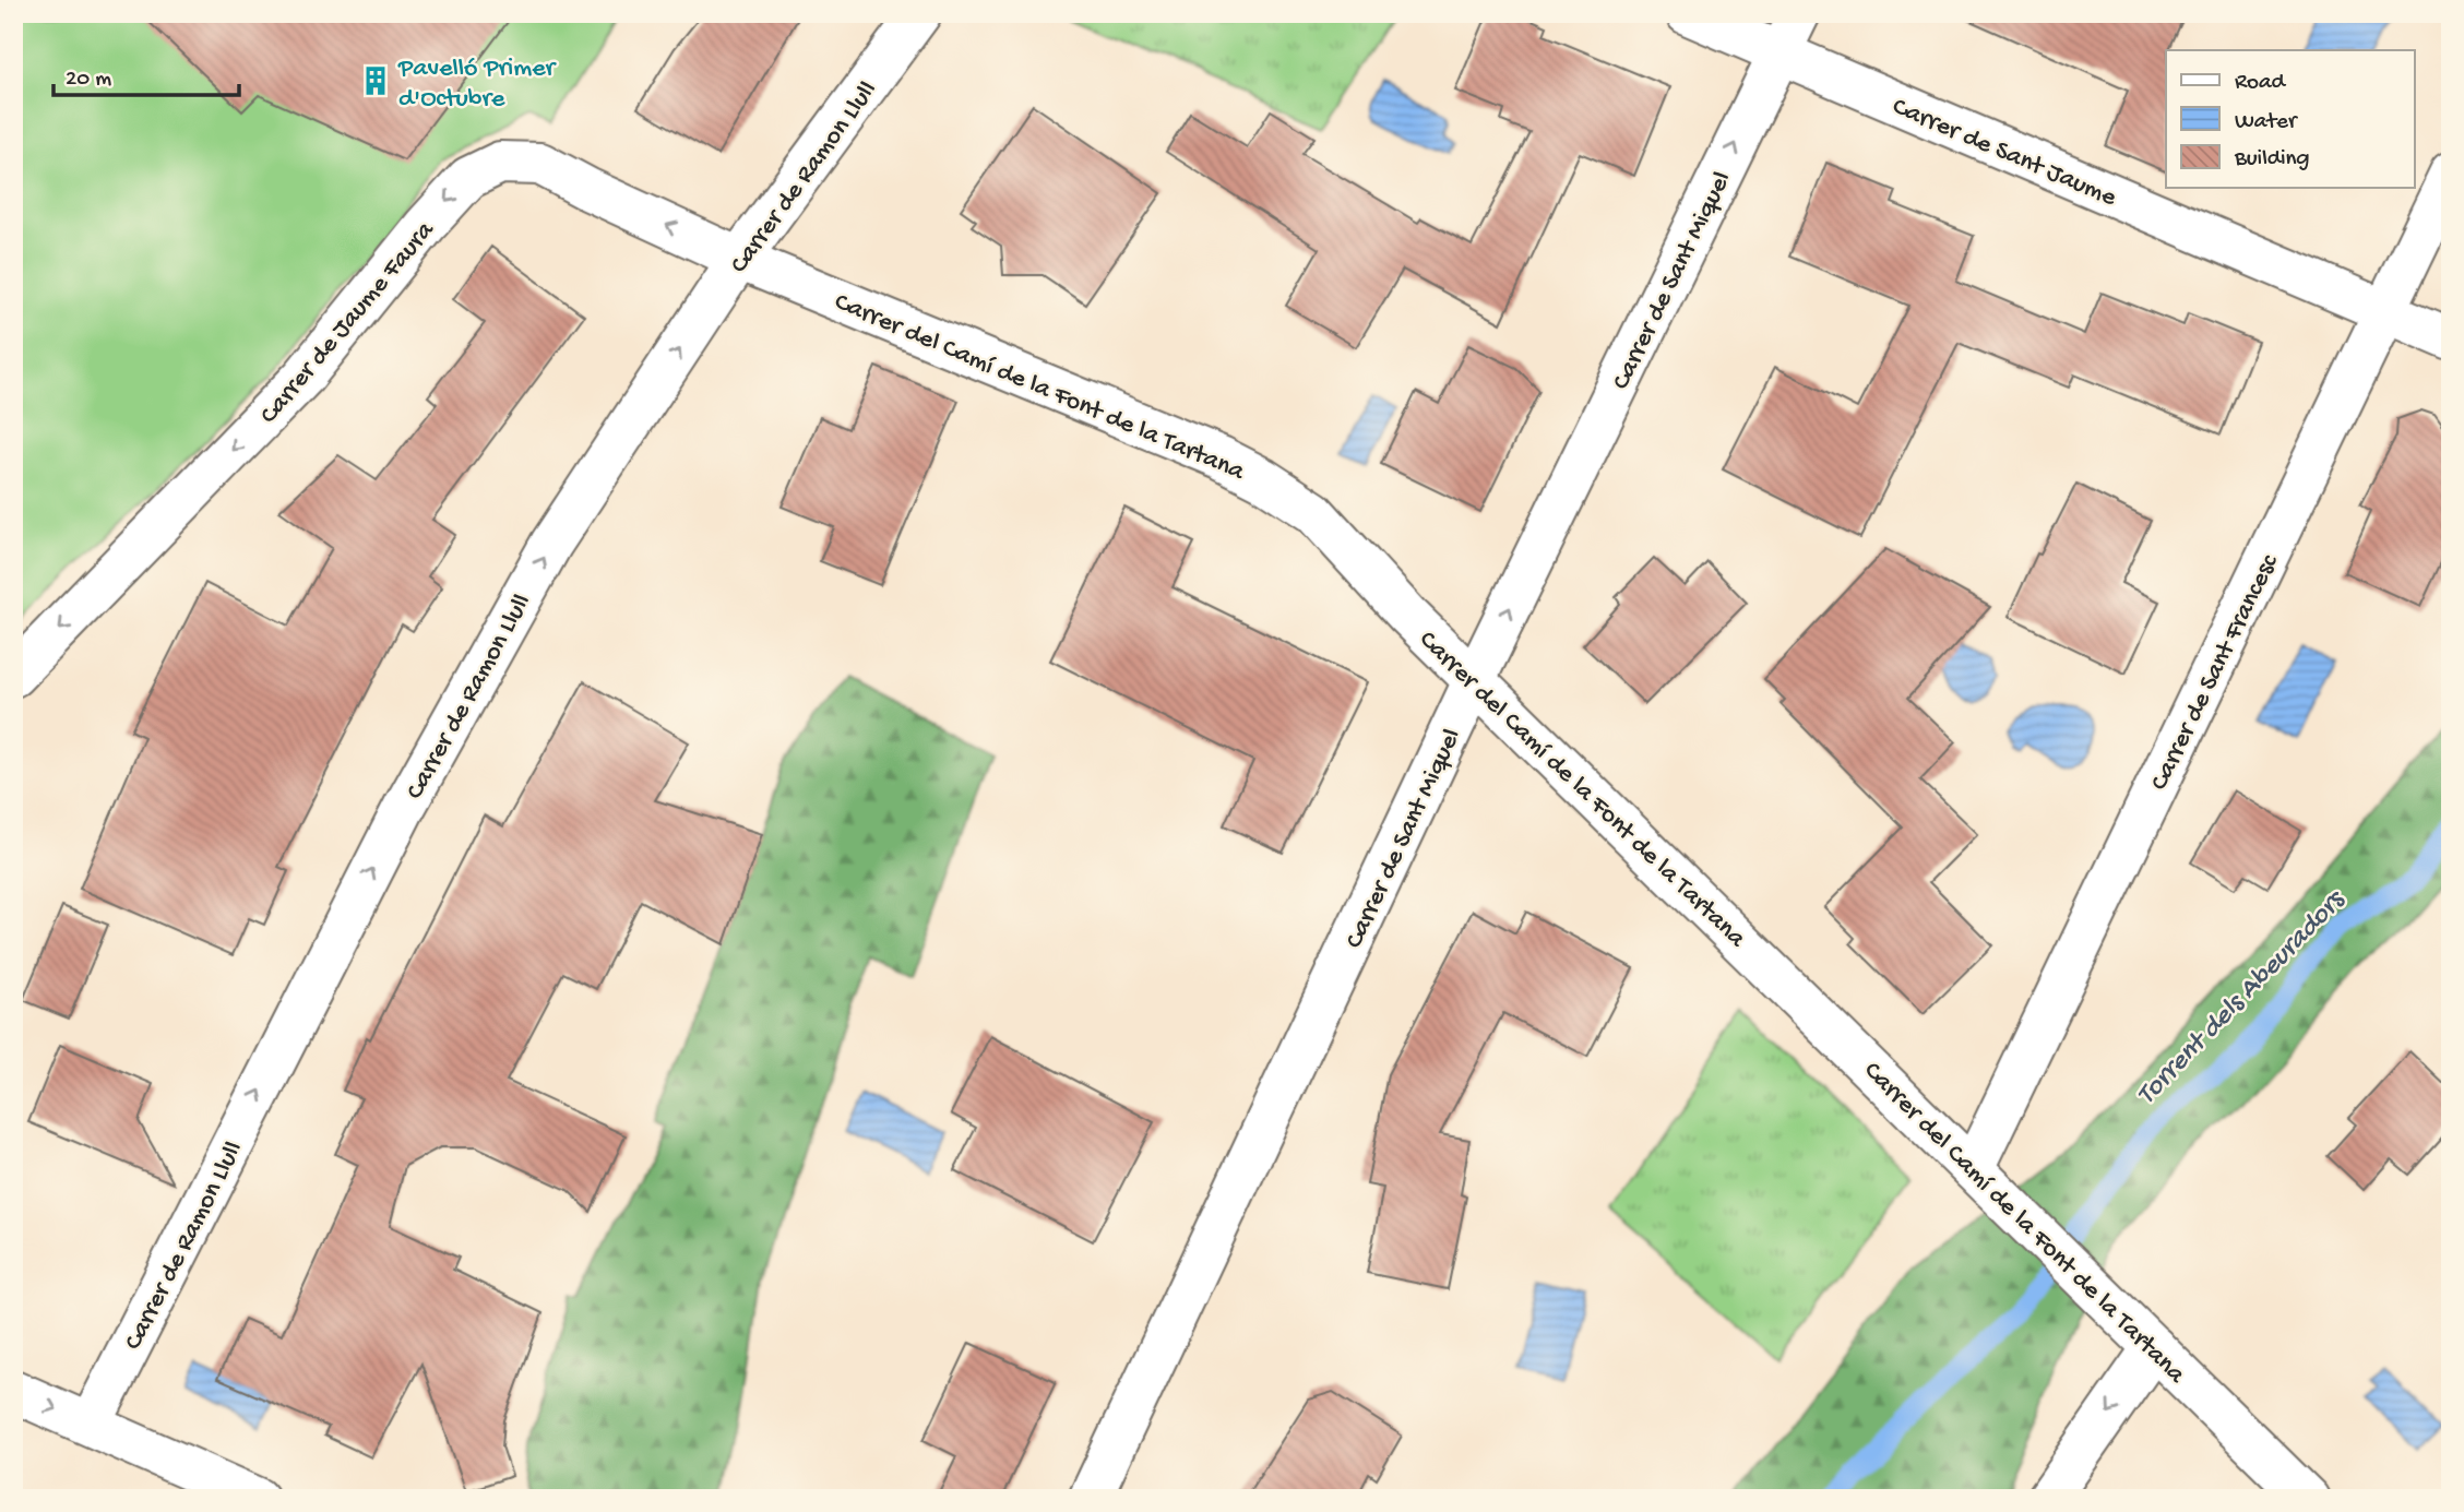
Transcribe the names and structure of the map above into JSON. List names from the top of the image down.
{
  "streets": {
    "street": [
      "Carrer de Sant Jaume",
      "Carrer de Ramon Llull",
      "Carrer de Sant Miquel",
      "Carrer de Jaume Faura",
      "Carrer del Camí de la Font de la Tartana",
      "Carrer de Sant Francesc"
    ]
  },
  "crossings": [
    ["Carrer de Sant Jaume", "Carrer de Sant Miquel"],
    ["Carrer de Sant Jaume", "Carrer de Sant Francesc"],
    ["Carrer de Ramon Llull", "Carrer de Jaume Faura"],
    ["Carrer de Ramon Llull", "Carrer del Camí de la Font de la Tartana"],
    ["Carrer de Sant Miquel", "Carrer del Camí de la Font de la Tartana"],
    ["Carrer de Jaume Faura", "Carrer del Camí de la Font de la Tartana"],
    ["Carrer del Camí de la Font de la Tartana", "Carrer de Sant Francesc"]
  ],
  "one_way": ["Carrer de Ramon Llull", "Carrer de Sant Miquel", "Carrer de Jaume Faura"],
  "water": ["Torrent dels Abeuradors"],
  "places": {
    "building": ["Pavelló Primer d'Octubre"]
  },
  "legend": ["Road", "Water", "Building"],
  "scale_bar": "20 m"
}
